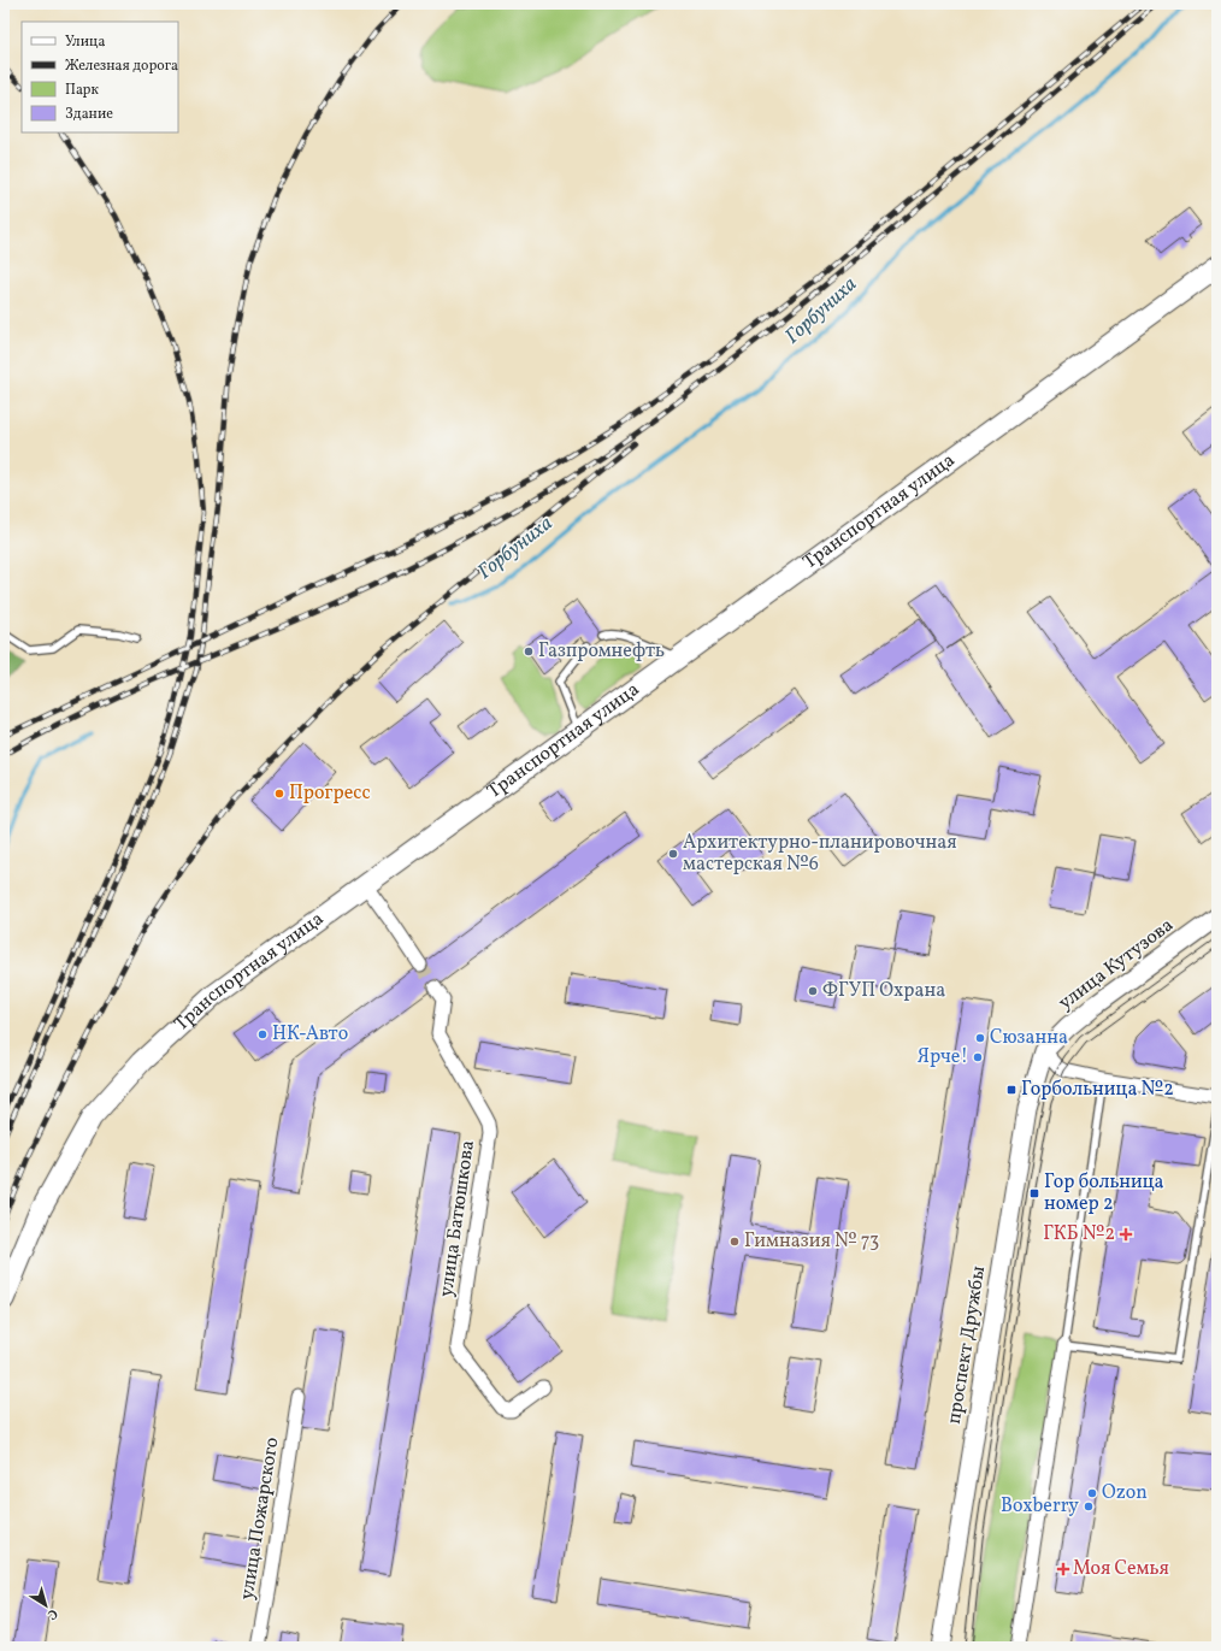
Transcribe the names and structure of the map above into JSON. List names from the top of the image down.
{
  "streets": {
    "main road": ["Транспортная улица", "улица Кутузова", "проспект Дружбы"],
    "street": ["улица Батюшкова", "улица Пожарского"]
  },
  "crossings": [
    ["улица Кутузова", "проспект Дружбы"]
  ],
  "water": ["Горбуниха"],
  "places": {
    "other": [
      "Газпромнефть",
      "Прогресс",
      "Архитектурно-планировочная мастерская №6",
      "ФГУП Охрана",
      "НК-Авто",
      "Сюзанна",
      "Ярче!",
      "Гимназия № 73",
      "Ozon",
      "Boxberry"
    ],
    "transit": ["Горбольница №2", "Гор больница номер 2"],
    "health": ["ГКБ №2", "Моя Семья"]
  },
  "legend": [
    "Улица",
    "Железная дорога",
    "Парк",
    "Здание"
  ],
  "north": "bottom right"
}
